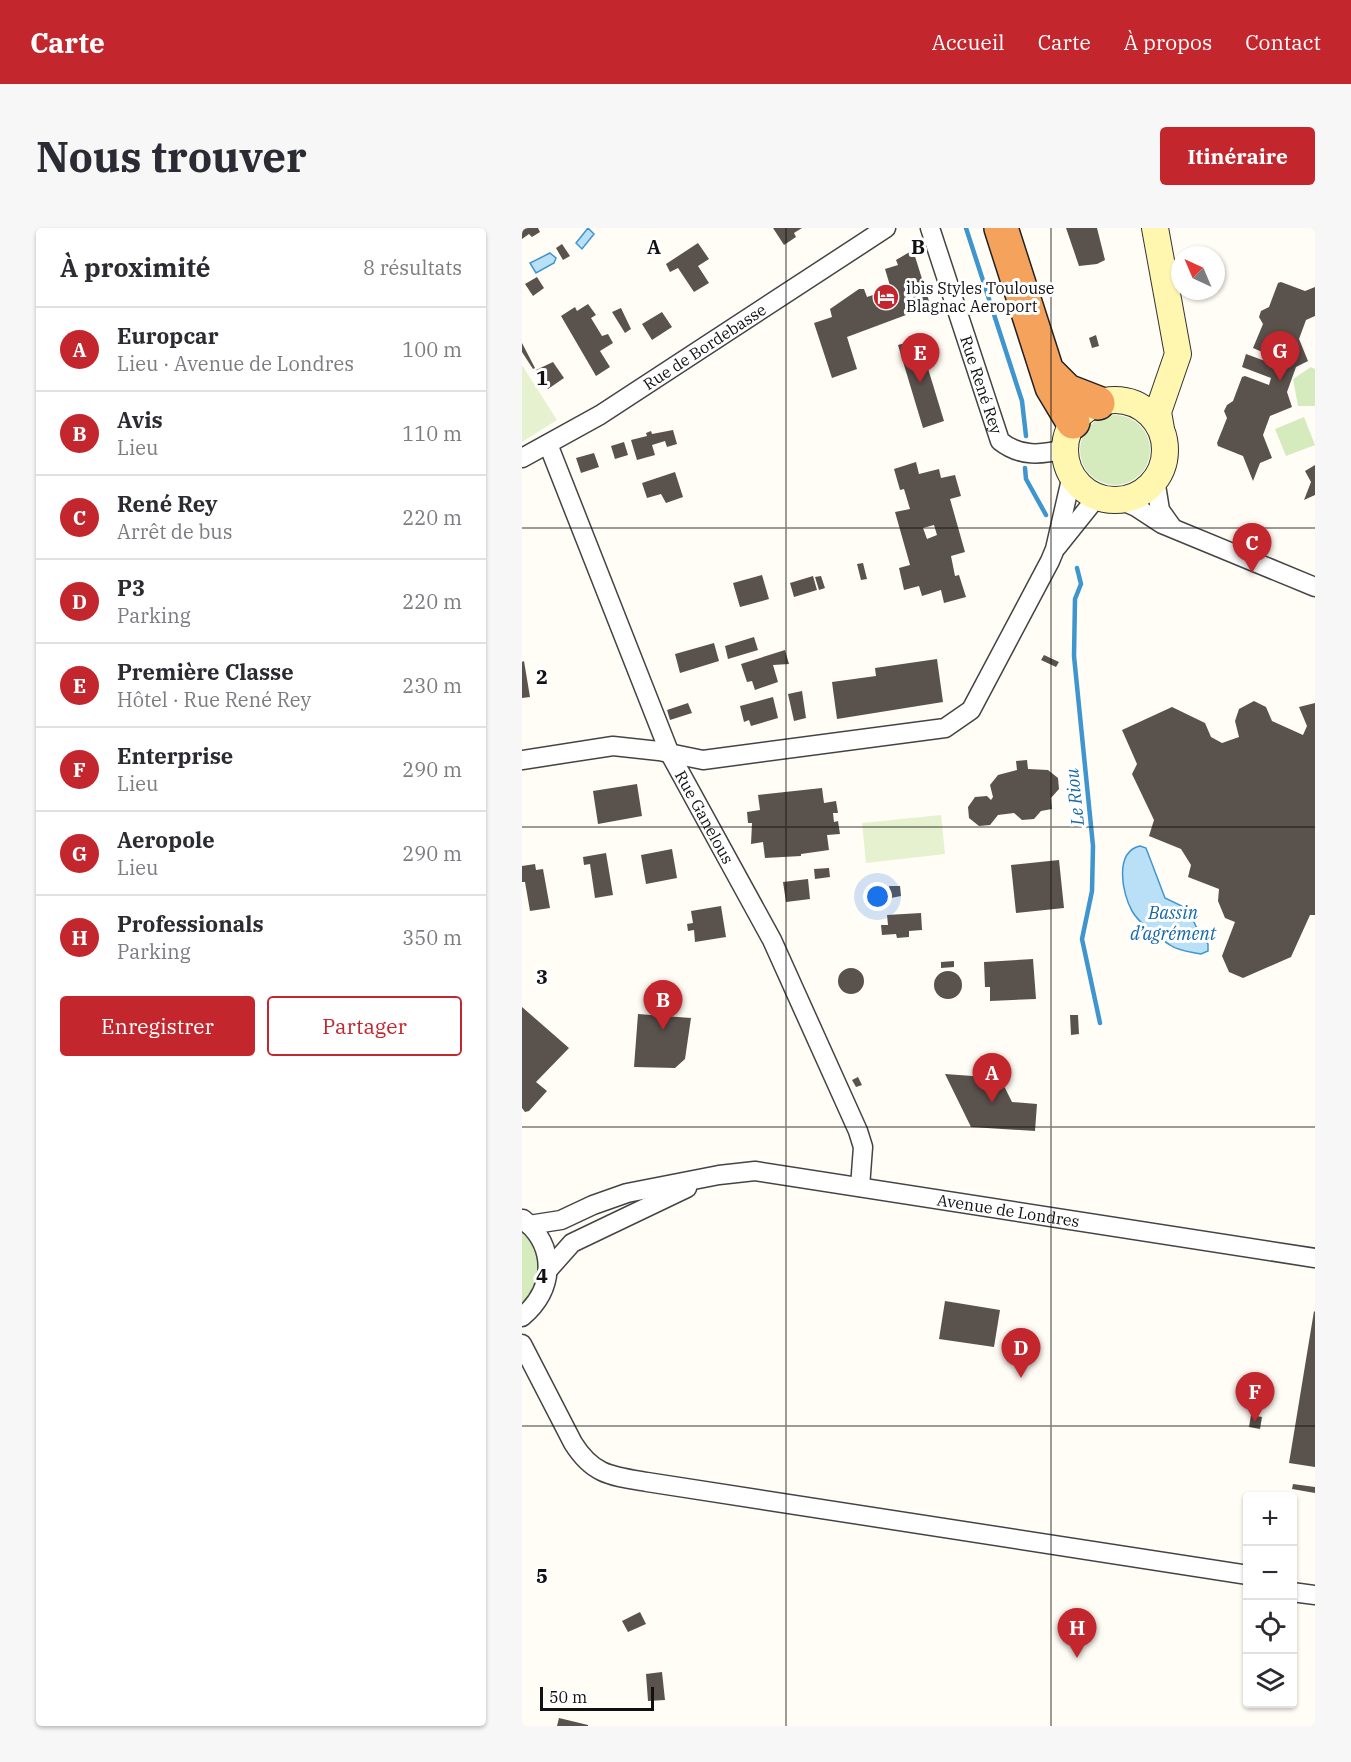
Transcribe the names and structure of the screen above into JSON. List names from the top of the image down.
{
  "streets": {
    "street": [
      "Rue de Bordebasse",
      "Rue René Rey",
      "Rue Ganelous",
      "Avenue de Londres"
    ]
  },
  "crossings": [
    ["Rue de Bordebasse", "Rue Ganelous"],
    ["Rue Ganelous", "Avenue de Londres"]
  ],
  "water": ["Le Riou", "Bassin d’agrément"],
  "places": {
    "hotel": ["ibis Styles Toulouse Blagnac Aeroport"]
  },
  "scale_bar": "50 m",
  "north": "top left",
  "page": {
    "header": "Carte",
    "nav": [
      "Accueil",
      "Carte",
      "À propos",
      "Contact"
    ],
    "buttons": [
      "Itinéraire",
      ["Enregistrer", "Partager"]
    ],
    "title": "Nous trouver",
    "heading": ["À proximité", "8 résultats"],
    "list": [
      {
        "mark": "A",
        "name": "Europcar",
        "note": "Lieu · Avenue de Londres",
        "value": "100 m"
      },
      {
        "mark": "B",
        "name": "Avis",
        "note": "Lieu",
        "value": "110 m"
      },
      {
        "mark": "C",
        "name": "René Rey",
        "note": "Arrêt de bus",
        "value": "220 m"
      },
      {
        "mark": "D",
        "name": "P3",
        "note": "Parking",
        "value": "220 m"
      },
      {
        "mark": "E",
        "name": "Première Classe",
        "note": "Hôtel · Rue René Rey",
        "value": "230 m"
      },
      {
        "mark": "F",
        "name": "Enterprise",
        "note": "Lieu",
        "value": "290 m"
      },
      {
        "mark": "G",
        "name": "Aeropole",
        "note": "Lieu",
        "value": "290 m"
      },
      {
        "mark": "H",
        "name": "Professionals",
        "note": "Parking",
        "value": "350 m"
      }
    ],
    "pins": [
      "G",
      "E",
      "C",
      "B",
      "A",
      "D",
      "F",
      "H"
    ],
    "map_buttons": ["+", "−"],
    "scale": "50 m"
  },
  "grid": {
    "columns": ["A", "B"],
    "rows": [
      "1",
      "2",
      "3",
      "4",
      "5"
    ]
  }
}
